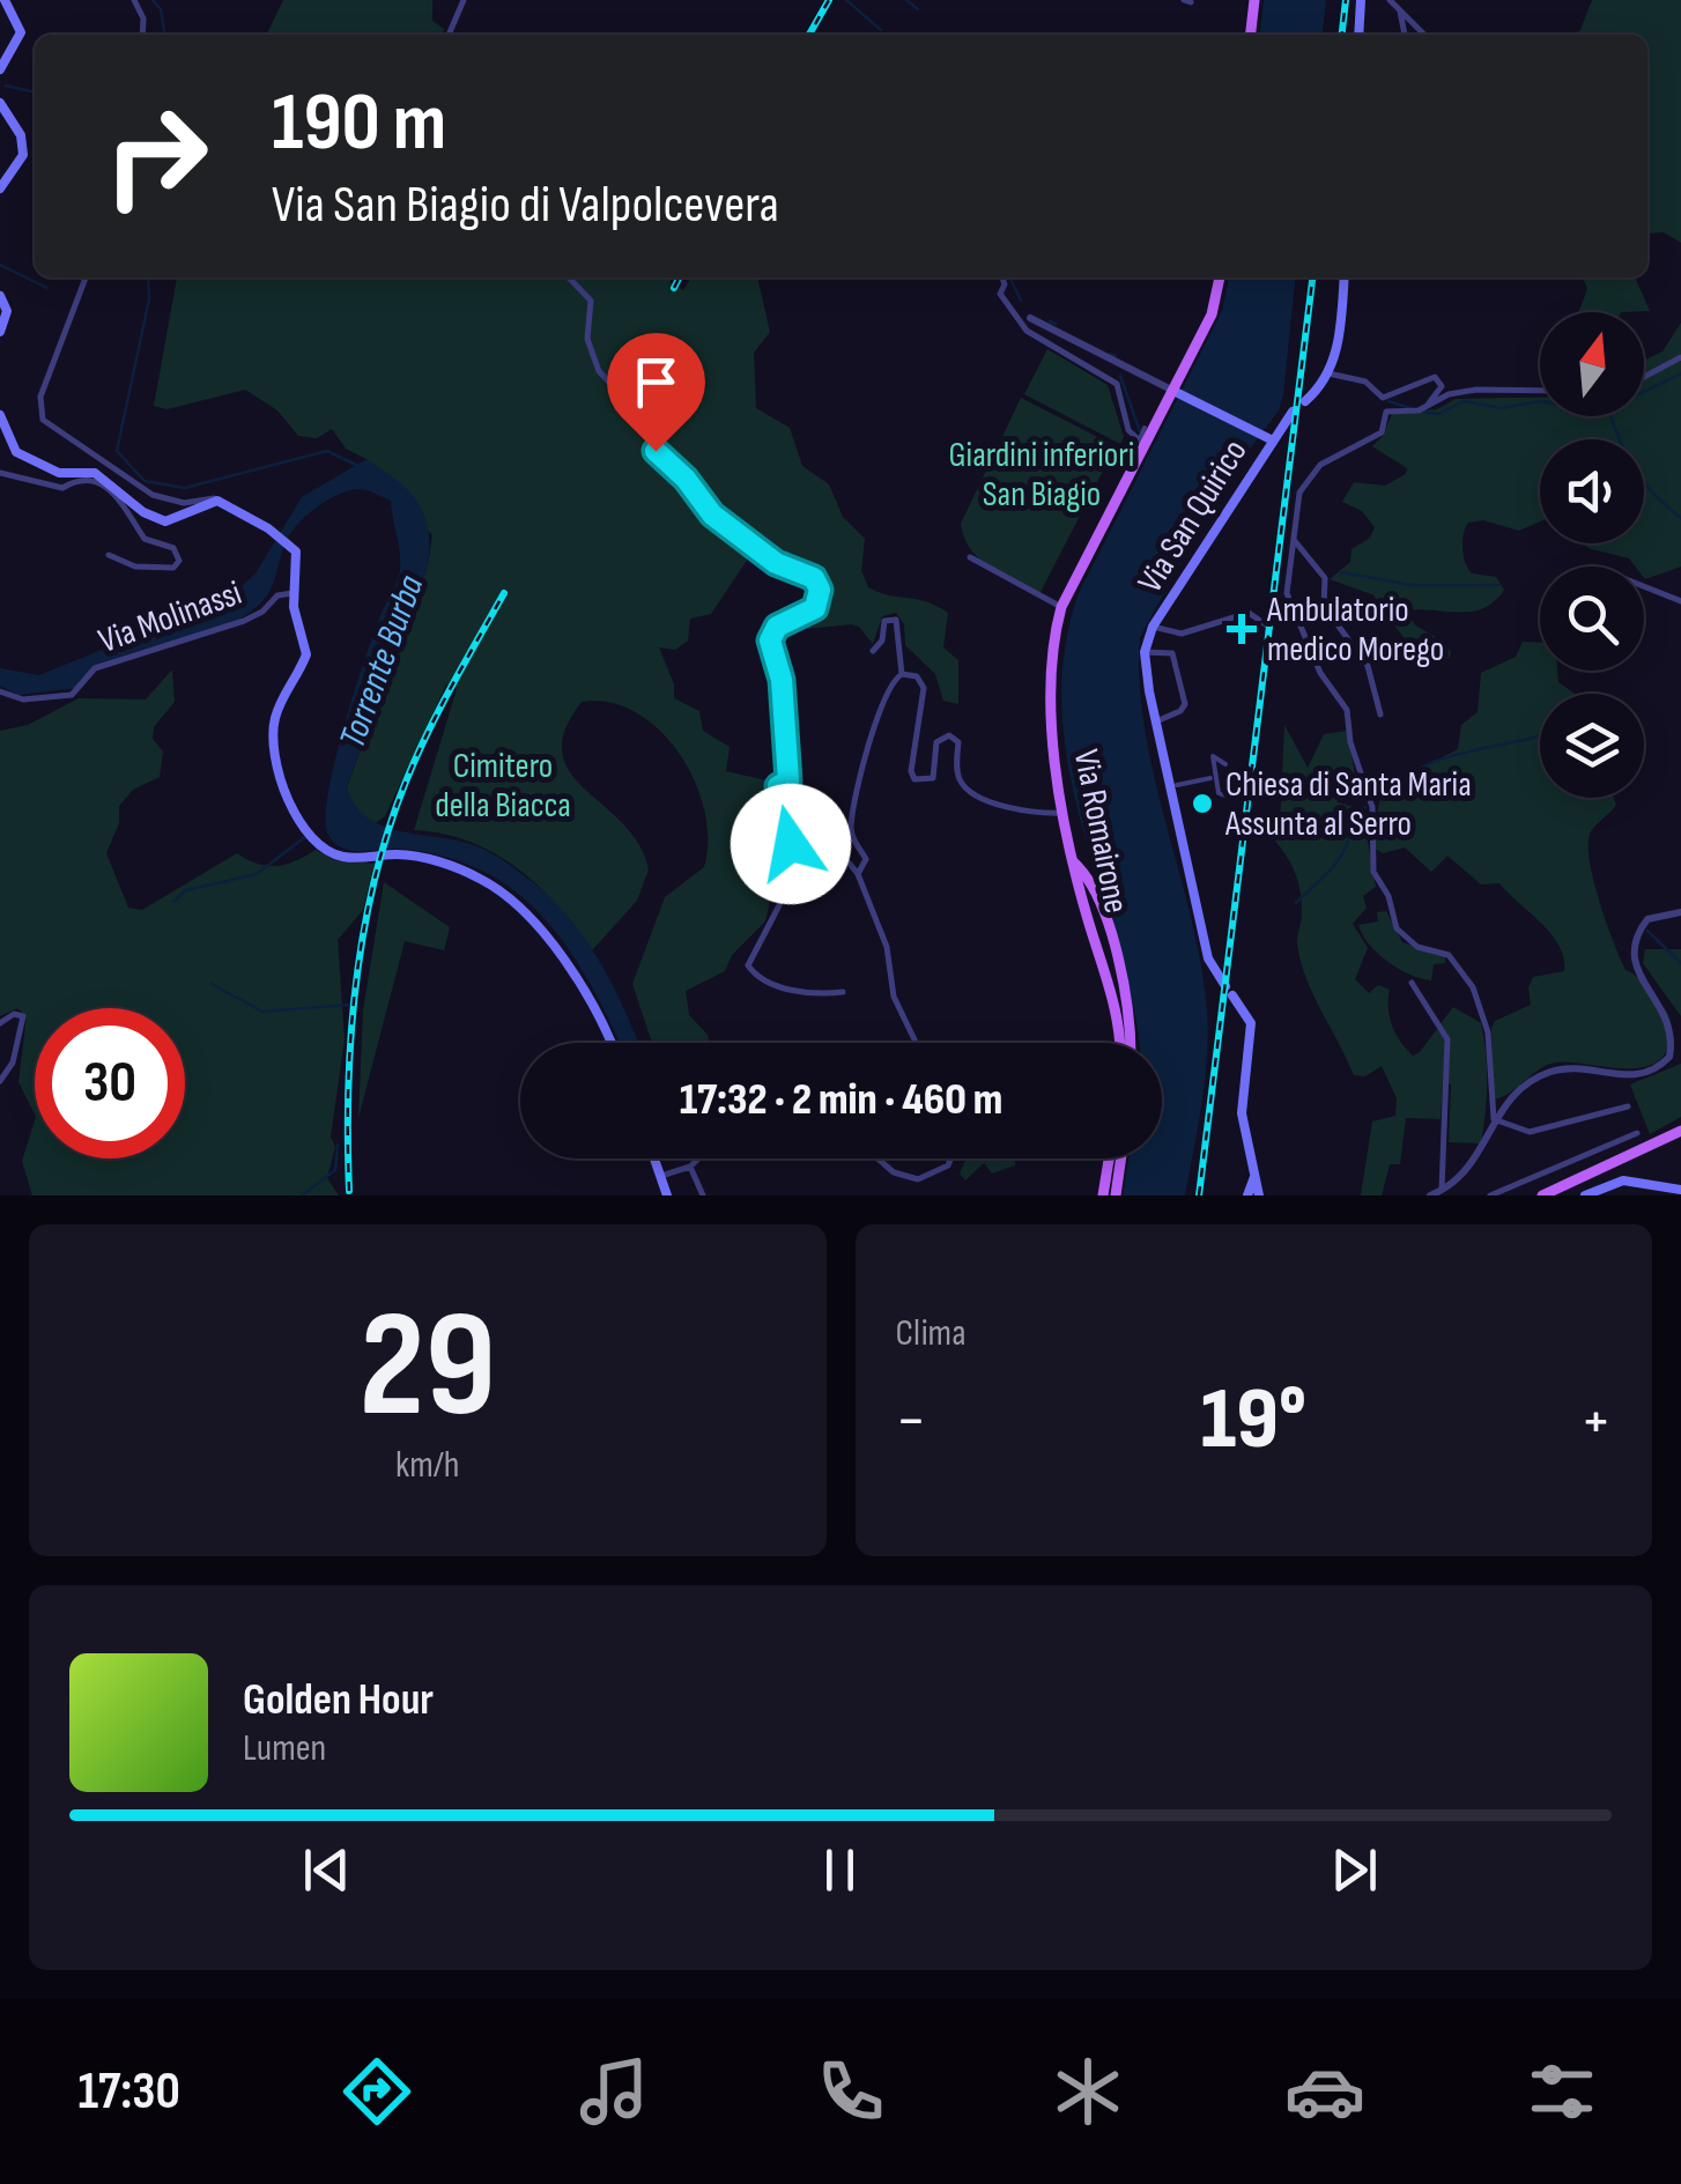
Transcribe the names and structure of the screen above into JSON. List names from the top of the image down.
{
  "streets": {
    "main road": ["Via San Quirico", "Via Romairone"],
    "street": ["Via Molinassi"]
  },
  "water": ["Torrente Burba"],
  "parks": ["Giardini inferiori San Biagio", "Cimitero della Biacca"],
  "places": {
    "health": ["Ambulatorio medico Morego"],
    "other": ["Chiesa di Santa Maria Assunta al Serro"]
  },
  "north": "top",
  "page": {
    "turn": ["190 m", "Via San Biagio di Valpolcevera"],
    "limit": "30",
    "trip": "17:32 · 2 min · 460 m",
    "tile": [
      ["29", "km/h"],
      "Clima"
    ],
    "heat": ["−", "19°", "+"],
    "song": ["Golden Hour", "Lumen"],
    "tabs": "17:30"
  }
}
